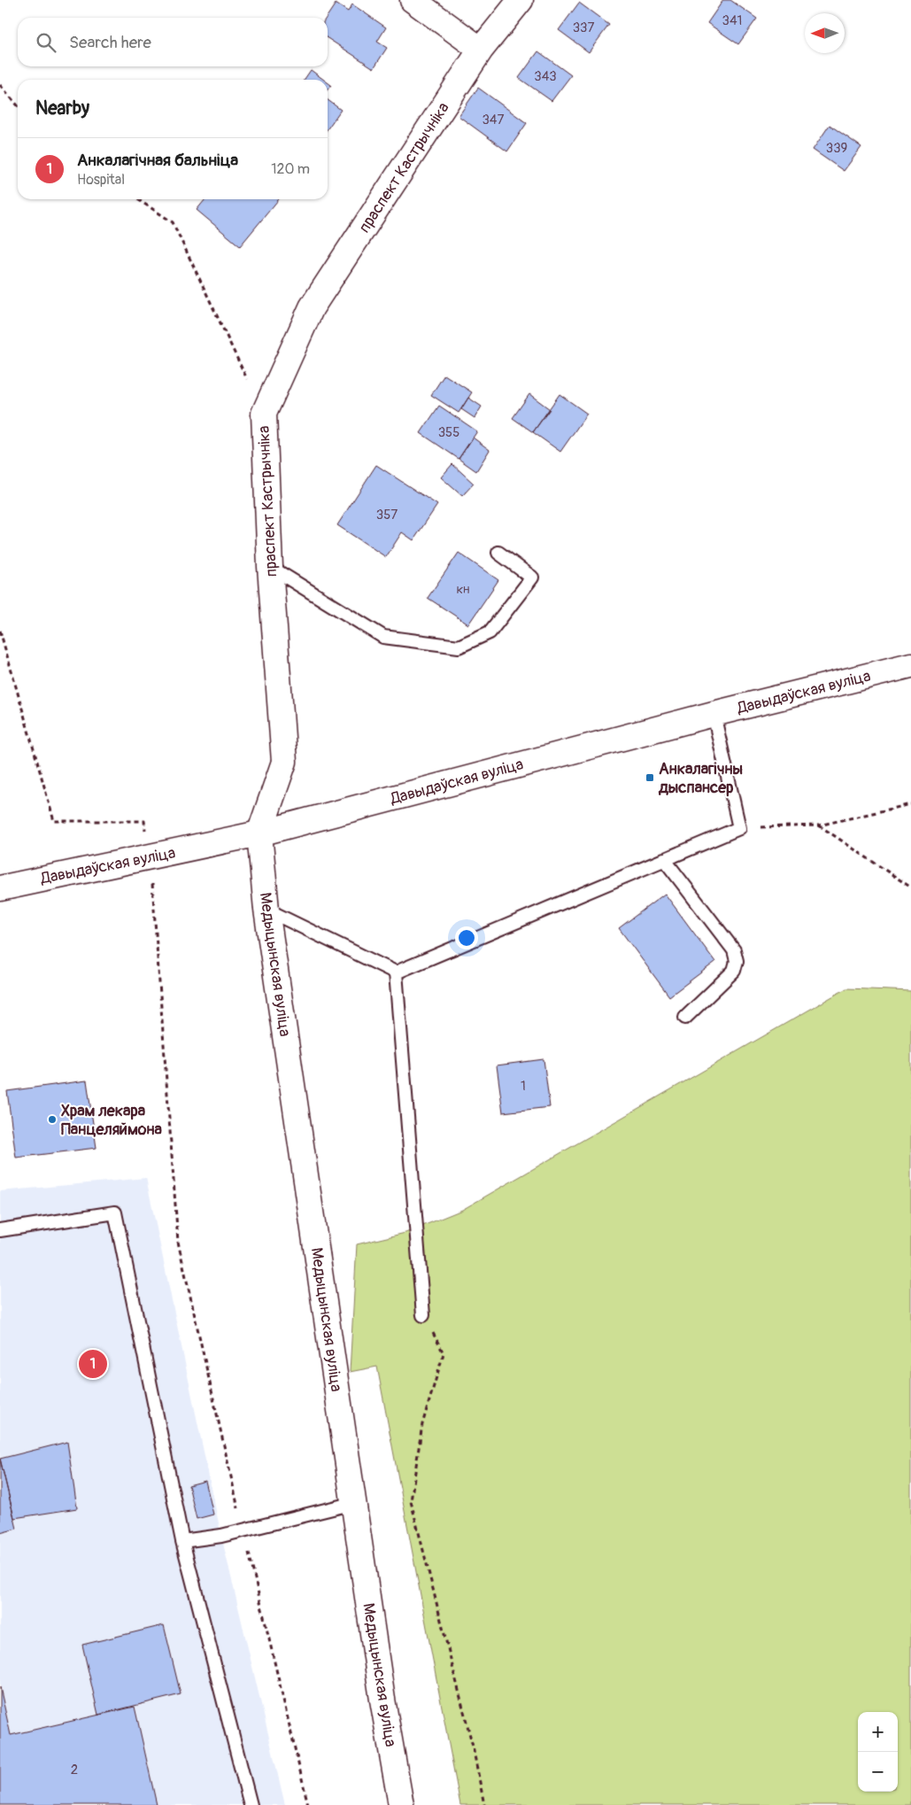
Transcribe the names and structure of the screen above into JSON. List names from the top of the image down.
{
  "streets": {
    "street": ["праспект Кастрычніка", "Давыдаўская вуліца", "Медыцынская вуліца"]
  },
  "crossings": [
    ["праспект Кастрычніка", "Давыдаўская вуліца"],
    ["праспект Кастрычніка", "Медыцынская вуліца"],
    ["Давыдаўская вуліца", "Медыцынская вуліца"]
  ],
  "places": {
    "transit": ["Анкалагічны дыспансер"],
    "other": ["Храм лекара Панцеляймона"]
  },
  "house_numbers": [
    "341",
    "337",
    "343",
    "347",
    "339",
    "355",
    "357",
    "кн",
    "1",
    "2"
  ],
  "north": "left",
  "page": {
    "search": "Search here",
    "heading": "Nearby",
    "list": [
      {
        "mark": "1",
        "name": "Анкалагічная бальніца",
        "note": "Hospital",
        "value": "120 m"
      }
    ],
    "pins": "1",
    "map_buttons": ["+", "−"]
  }
}
